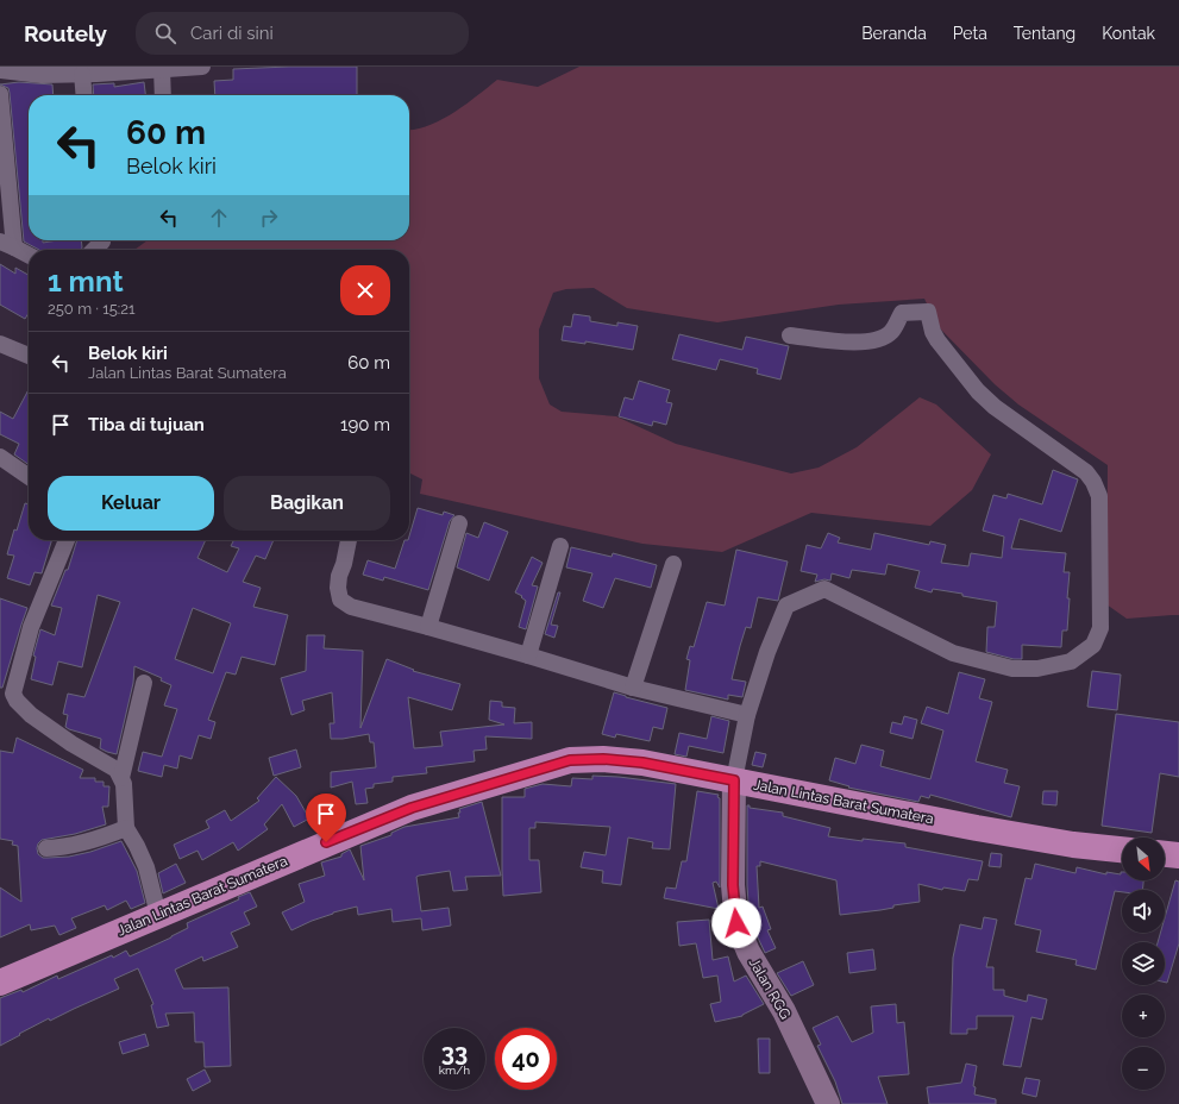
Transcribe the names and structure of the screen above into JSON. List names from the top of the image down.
{
  "streets": {
    "highway": ["Jalan Lintas Barat Sumatera"],
    "street": ["Jalan RGG"]
  },
  "crossings": [
    ["Jalan Lintas Barat Sumatera", "Jalan RGG"]
  ],
  "north": "bottom right",
  "page": {
    "header": "Routely",
    "search": "Cari di sini",
    "nav": [
      "Beranda",
      "Peta",
      "Tentang",
      "Kontak"
    ],
    "turn": ["60 m", "Belok kiri"],
    "heading": ["1 mnt", "250 m · 15:21"],
    "list": [
      {
        "name": "Belok kiri",
        "note": "Jalan Lintas Barat Sumatera",
        "value": "60 m"
      },
      {
        "name": "Tiba di tujuan",
        "value": "190 m"
      }
    ],
    "buttons": ["Keluar", "Bagikan"],
    "map_buttons": ["+", "−"],
    "speed": "33 km/h",
    "limit": "40"
  }
}
